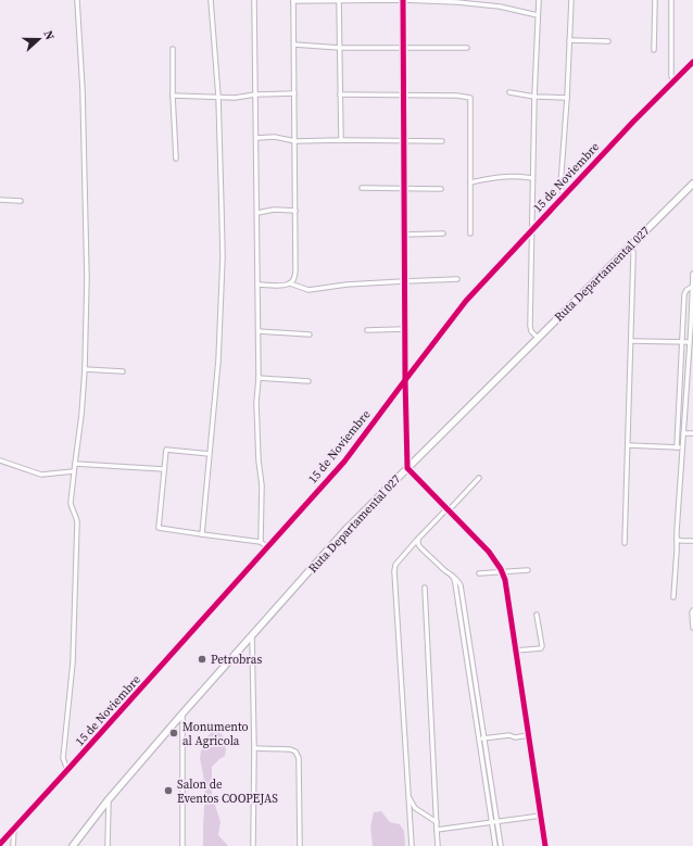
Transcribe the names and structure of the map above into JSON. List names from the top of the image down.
{
  "streets": {
    "main road": ["Ruta Departamental 027"],
    "street": ["15 de Noviembre"]
  },
  "places": ["Petrobras", "Monumento al Agricola", "Salon de Eventos COOPEJAS"],
  "north": "right"
}
